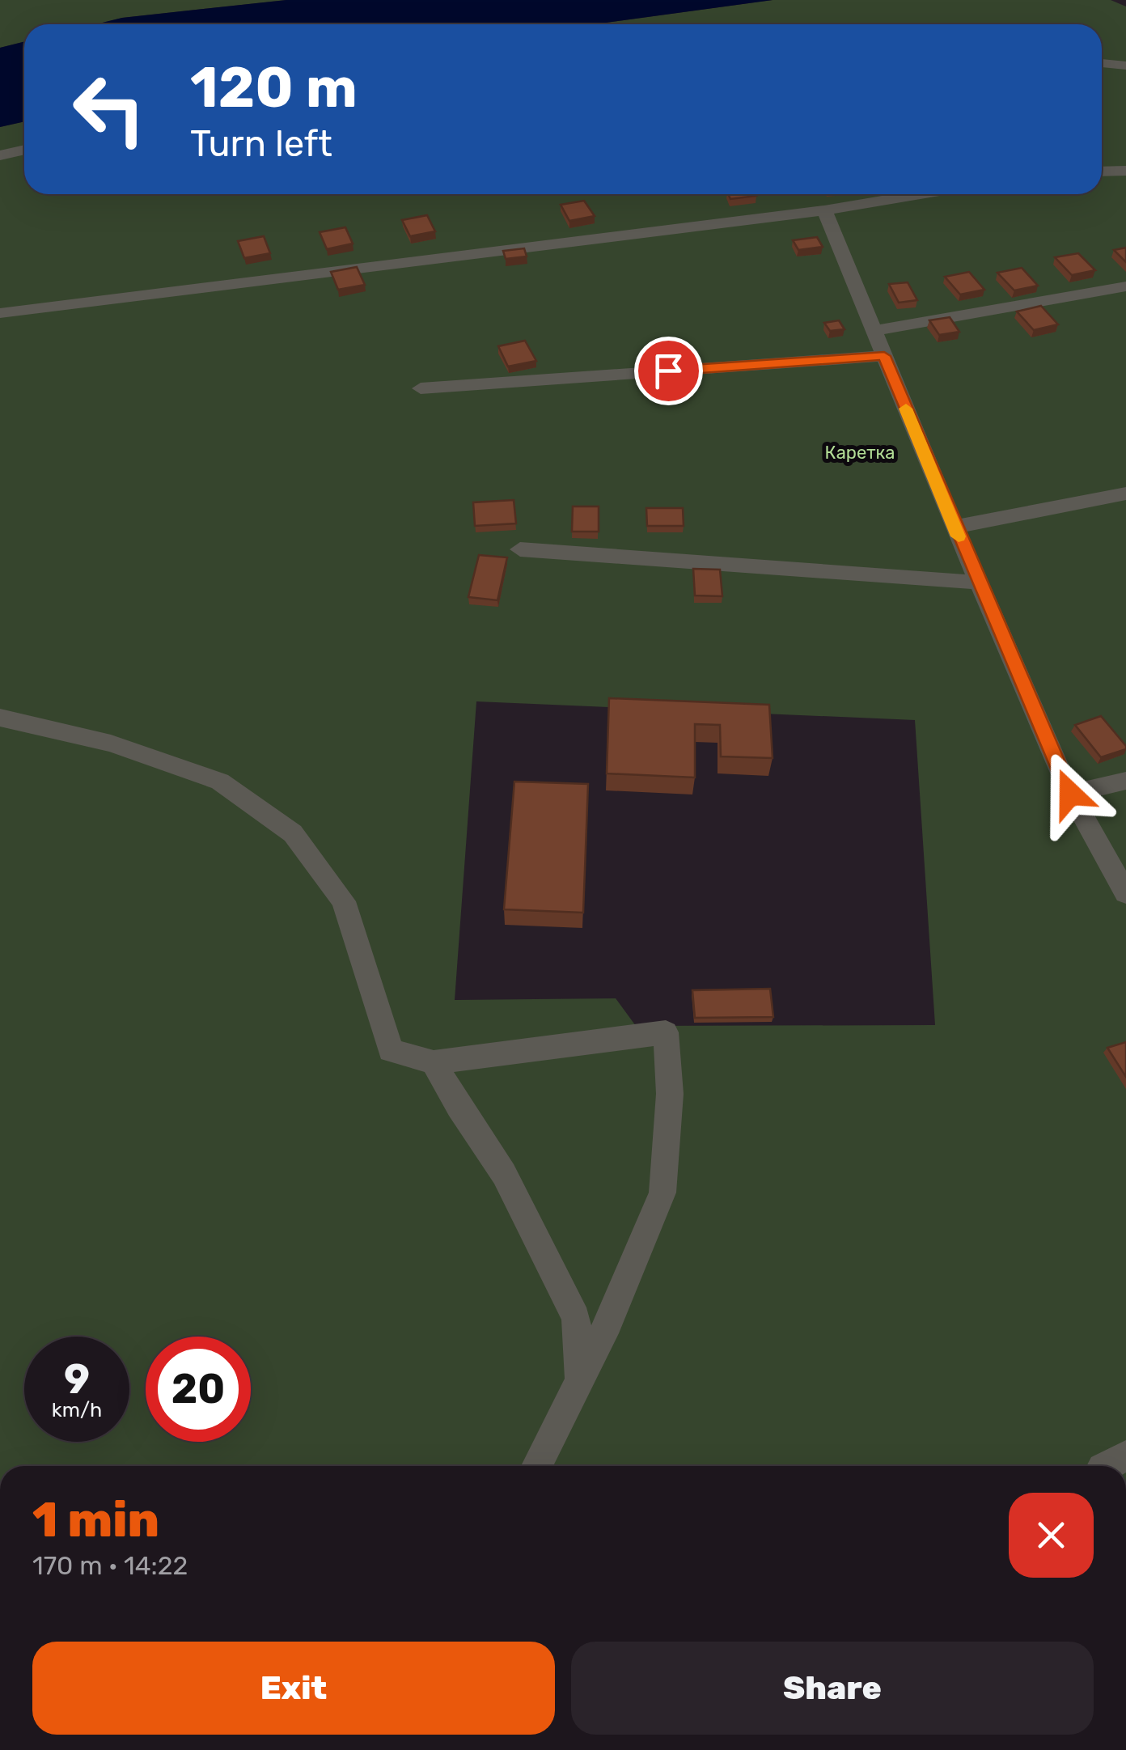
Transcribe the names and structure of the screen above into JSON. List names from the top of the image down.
{
  "parks": ["Каретка"],
  "page": {
    "turn": ["120 m", "Turn left"],
    "speed": "9 km/h",
    "limit": "20",
    "heading": ["1 min", "170 m · 14:22"],
    "buttons": ["Exit", "Share"]
  }
}
